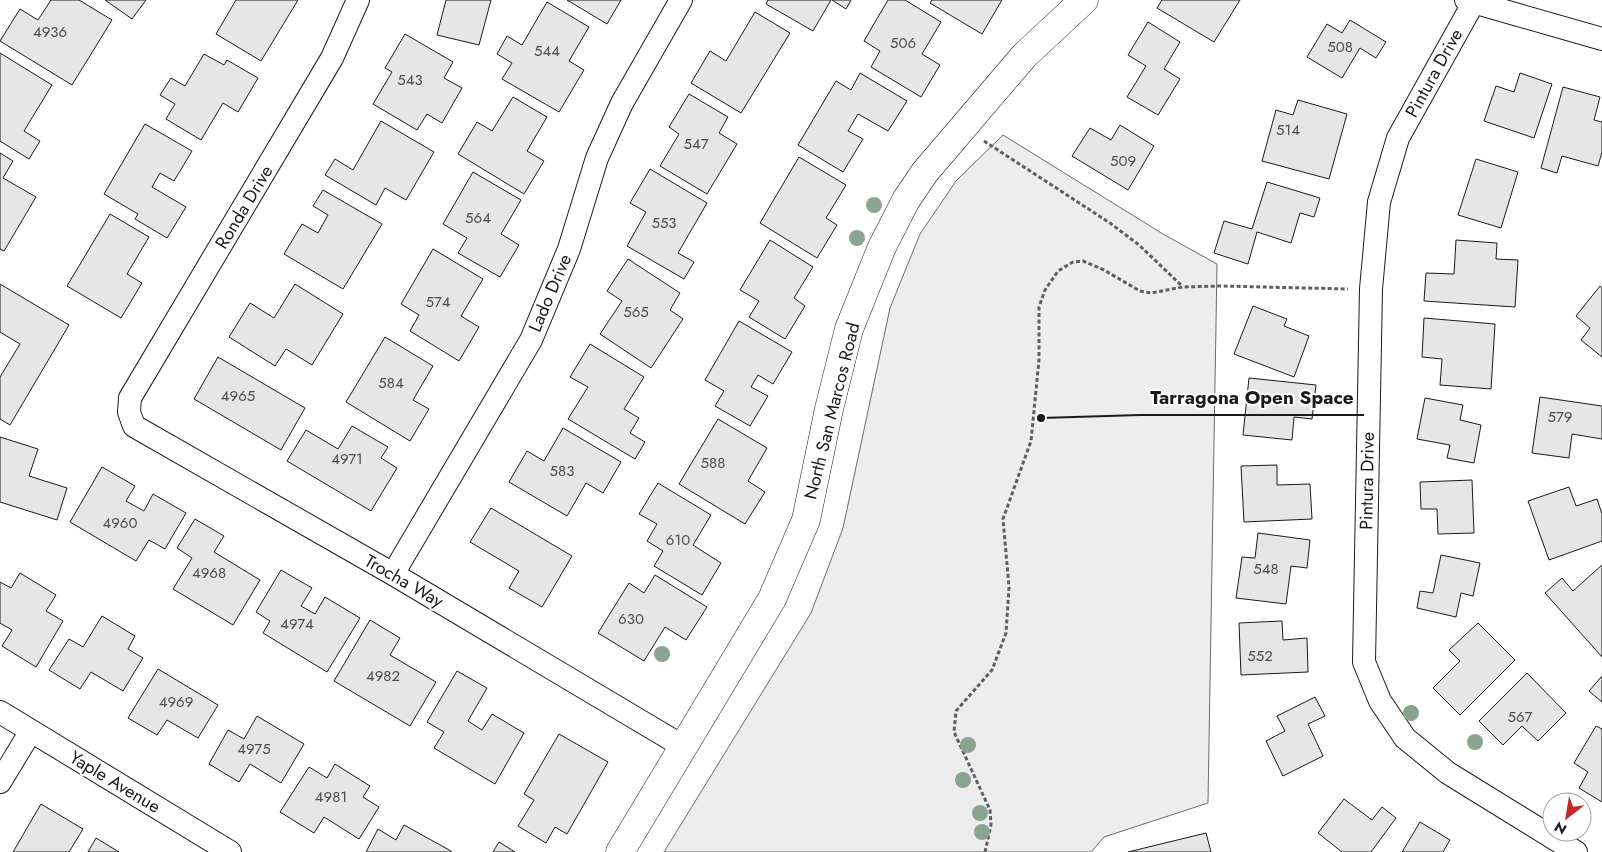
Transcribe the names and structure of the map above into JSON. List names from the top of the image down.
{
  "streets": {
    "street": [
      "Pintura Drive",
      "Ronda Drive",
      "Lado Drive",
      "North San Marcos Road",
      "Trocha Way",
      "Yaple Avenue"
    ]
  },
  "crossings": [
    ["Ronda Drive", "Trocha Way"],
    ["Lado Drive", "Trocha Way"],
    ["North San Marcos Road", "Trocha Way"]
  ],
  "places": ["Tarragona Open Space"],
  "house_numbers": [
    "4936",
    "506",
    "508",
    "544",
    "543",
    "514",
    "547",
    "509",
    "564",
    "553",
    "574",
    "565",
    "584",
    "4965",
    "579",
    "4971",
    "588",
    "583",
    "4960",
    "610",
    "548",
    "4968",
    "630",
    "4974",
    "552",
    "4982",
    "4969",
    "567",
    "4975",
    "4981"
  ],
  "north": "bottom left"
}
